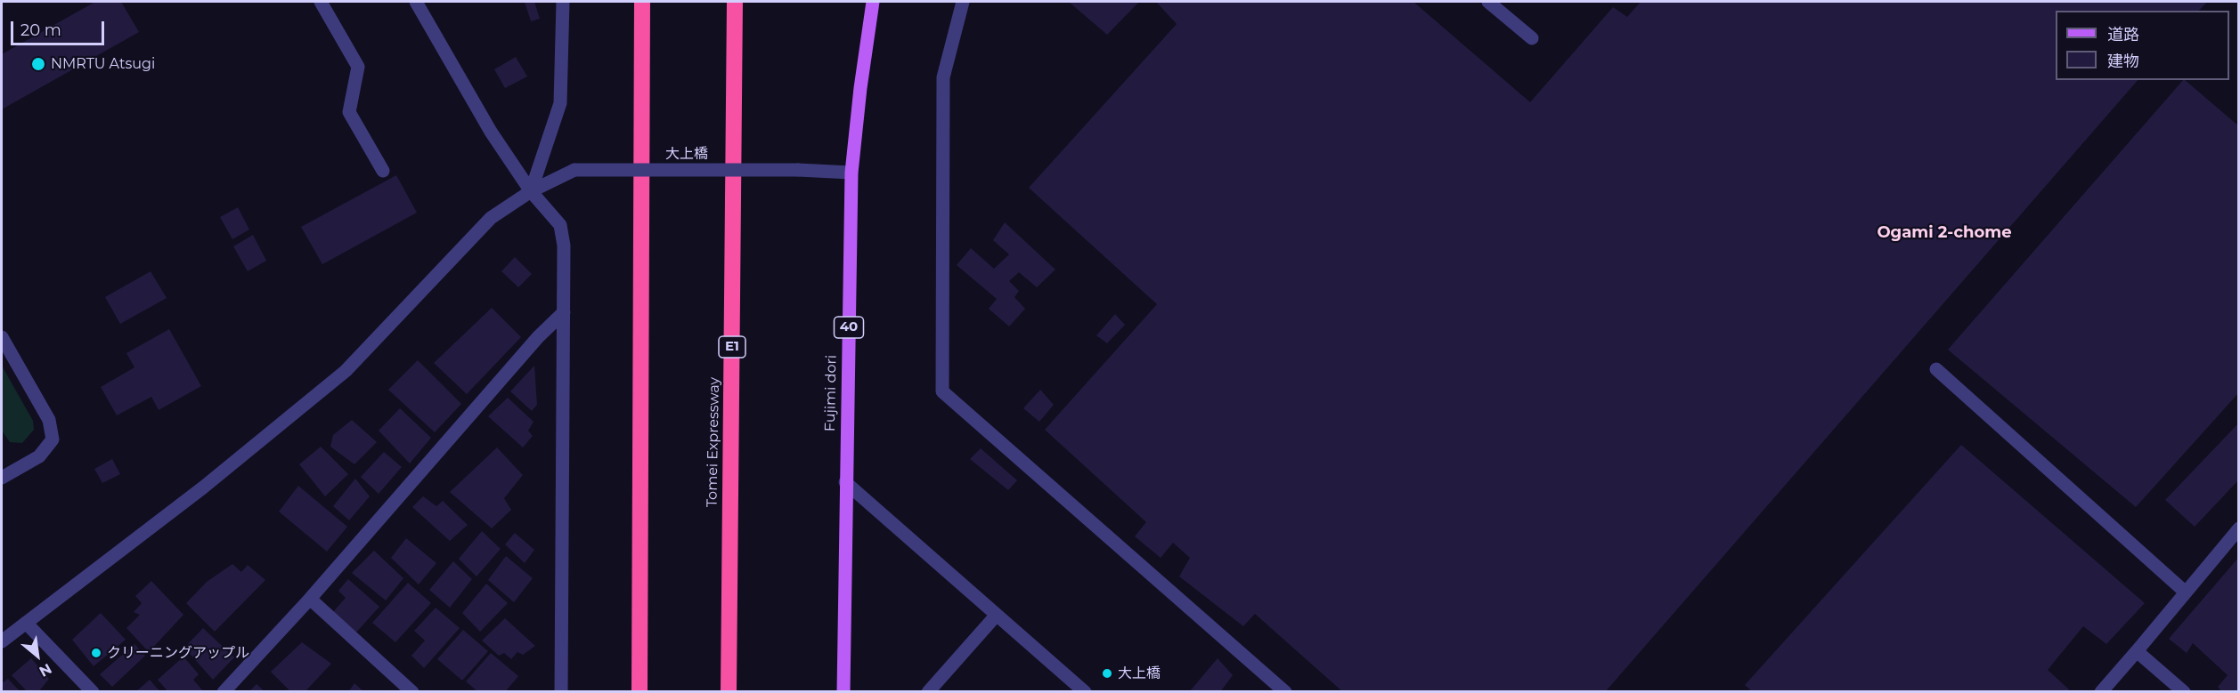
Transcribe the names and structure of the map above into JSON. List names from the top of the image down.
{
  "streets": {
    "highway": ["E1", "Tomei Expressway"],
    "main road": ["40", "Fujimi dori"],
    "street": ["大上橋"]
  },
  "crossings": [
    ["大上橋", "Fujimi dori"]
  ],
  "districts": ["Ogami 2-chome"],
  "places": ["NMRTU Atsugi", "クリーニングアップル", "大上橋"],
  "legend": ["道路", "建物"],
  "scale_bar": "20 m",
  "north": "bottom right"
}
